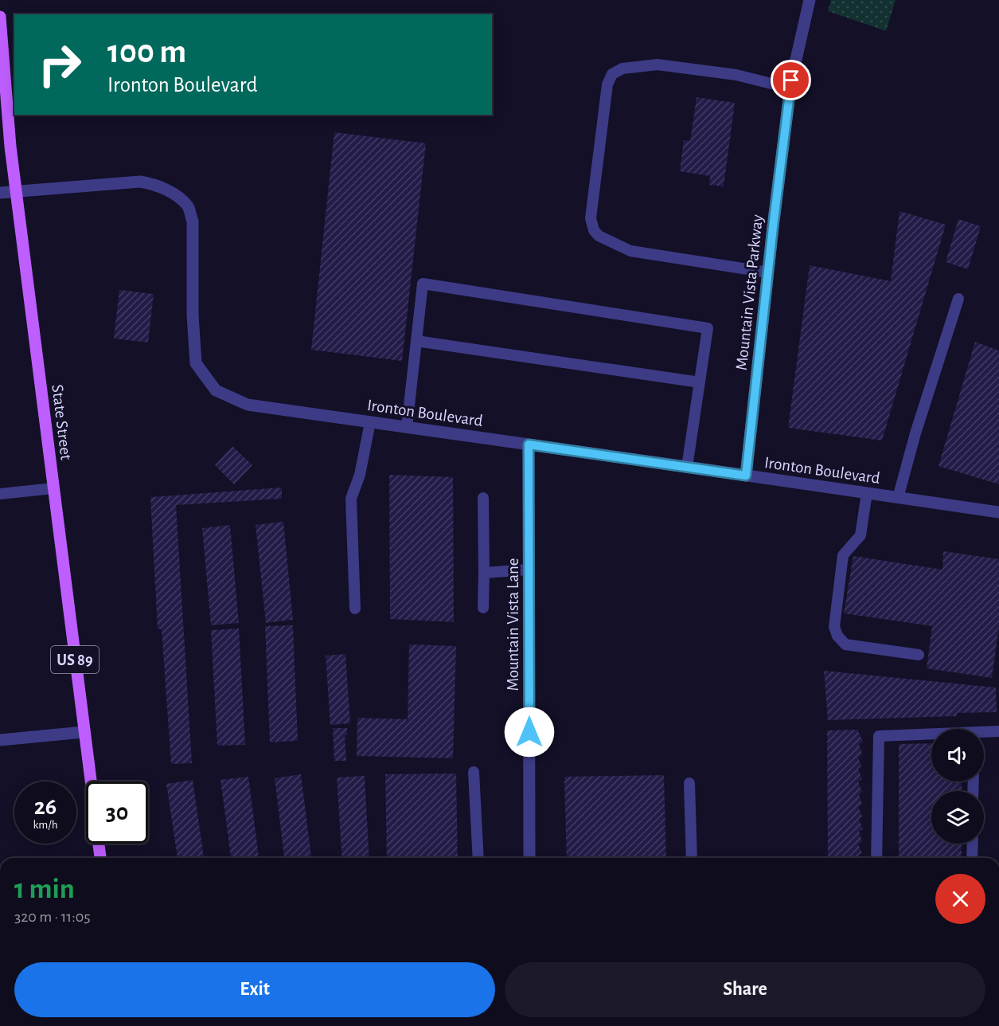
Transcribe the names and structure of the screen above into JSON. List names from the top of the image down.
{
  "streets": {
    "main road": ["State Street", "US 89"],
    "street": ["Mountain Vista Parkway", "Ironton Boulevard", "Mountain Vista Lane"]
  },
  "crossings": [
    ["Mountain Vista Parkway", "Ironton Boulevard"],
    ["Ironton Boulevard", "State Street"],
    ["Ironton Boulevard", "Mountain Vista Lane"]
  ],
  "page": {
    "turn": ["100 m", "Ironton Boulevard"],
    "speed": "26 km/h",
    "limit": "30",
    "heading": ["1 min", "320 m · 11:05"],
    "buttons": ["Exit", "Share"]
  }
}
